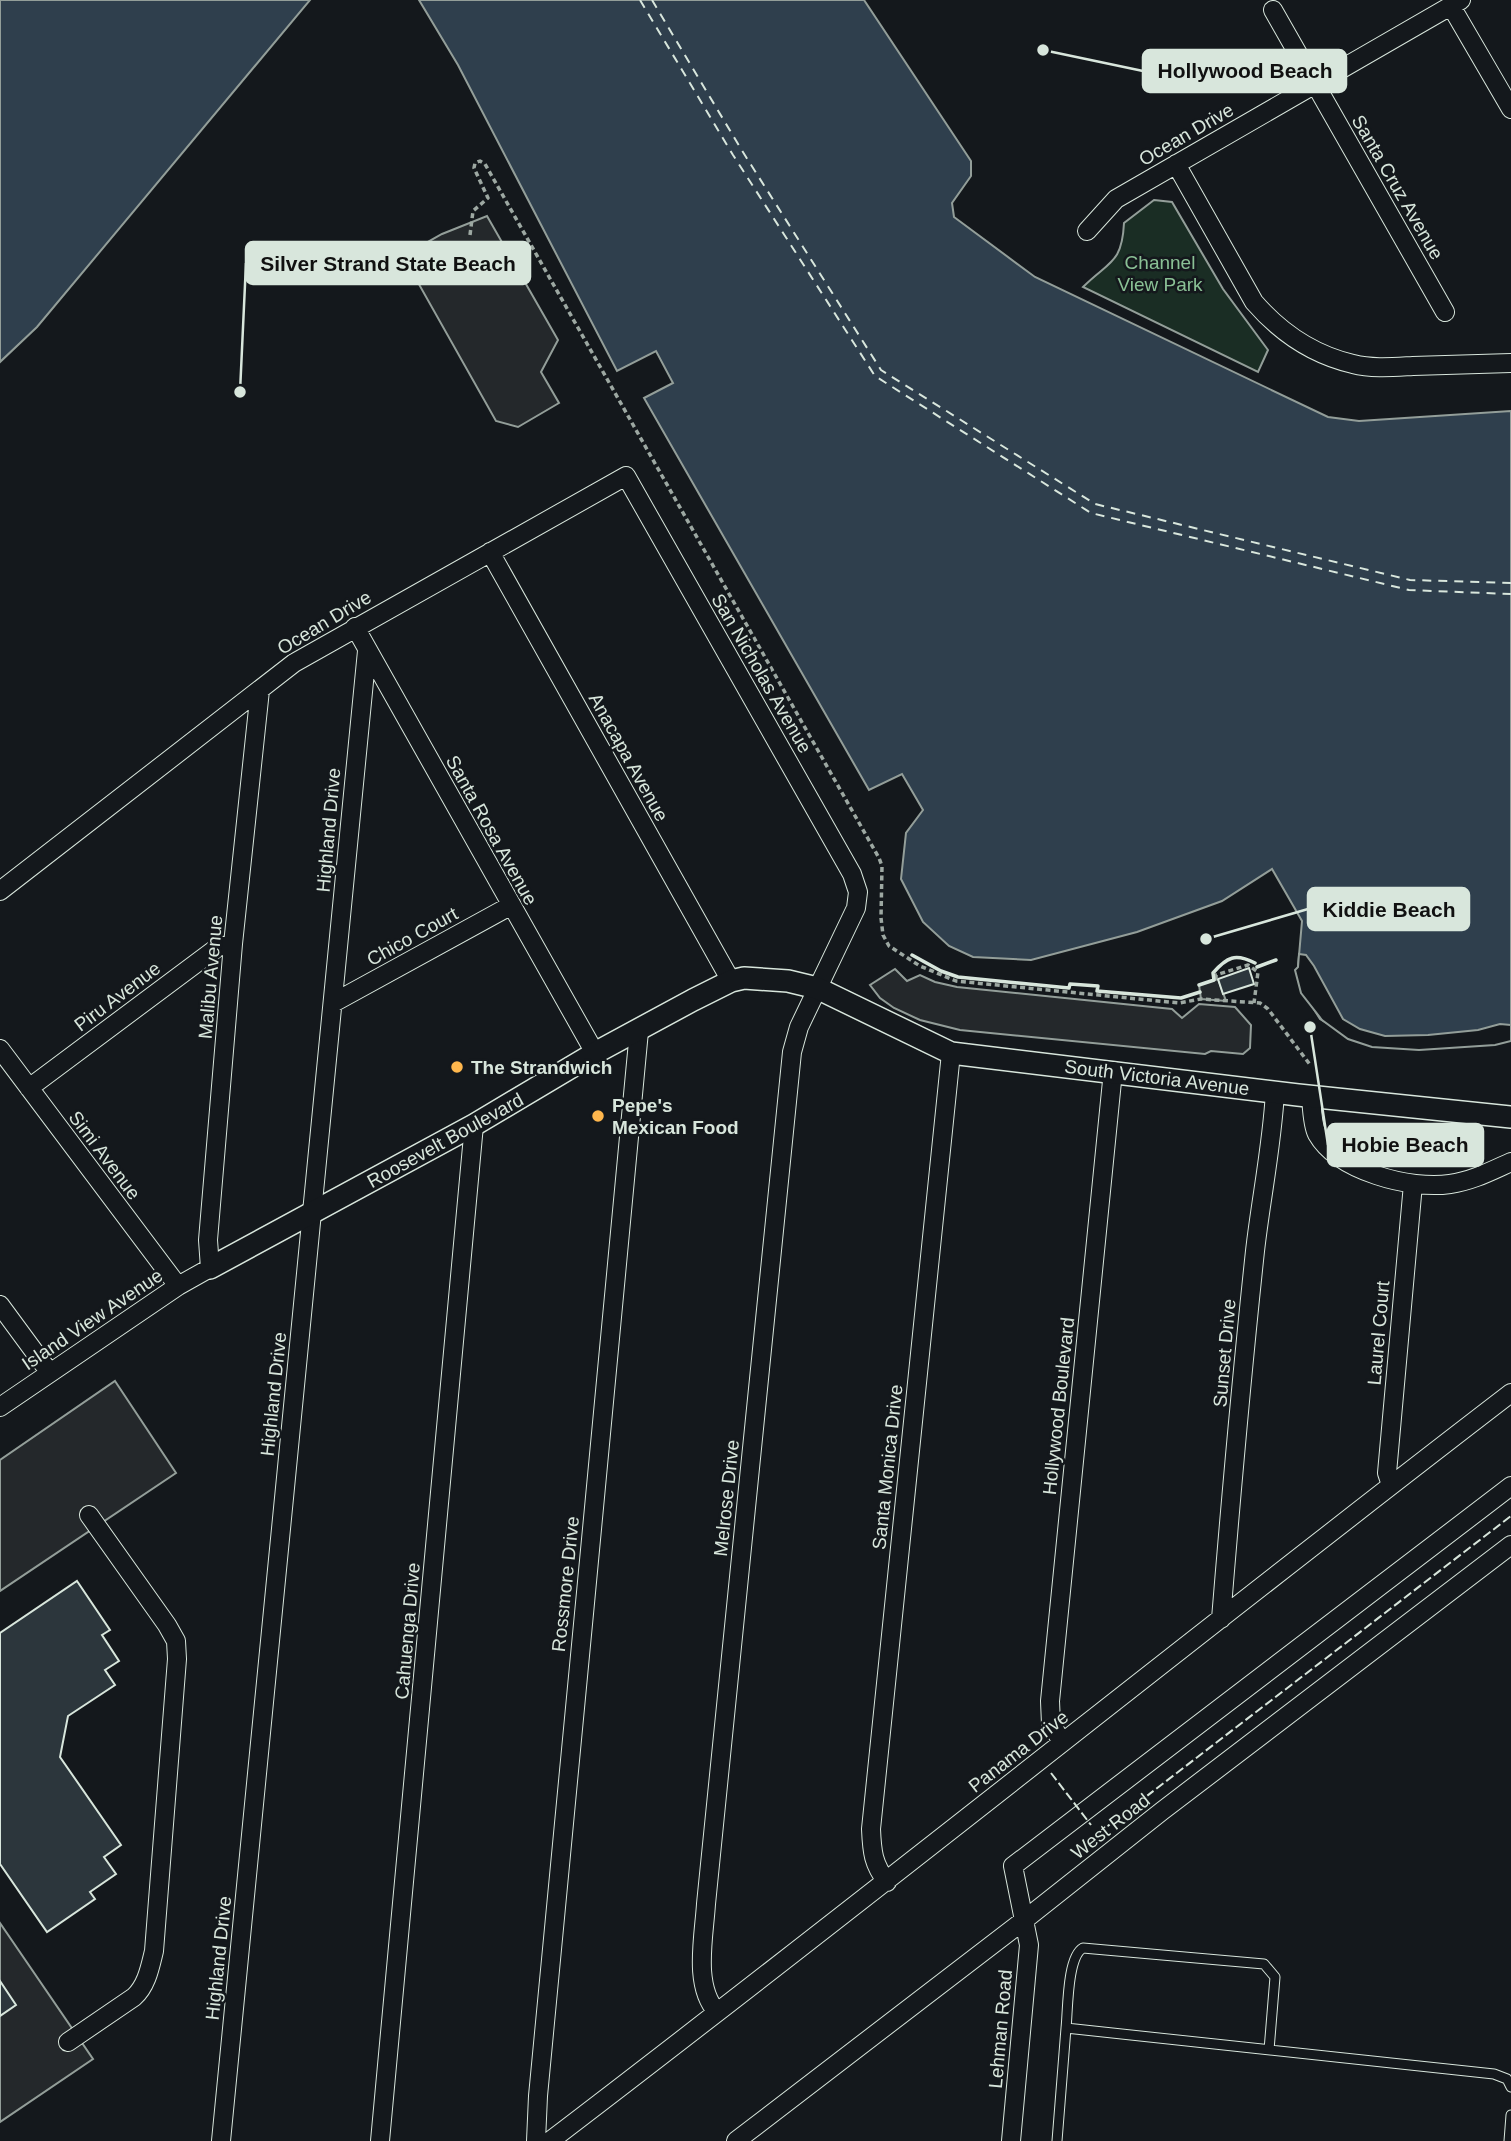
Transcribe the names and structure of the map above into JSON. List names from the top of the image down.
{
  "streets": {
    "street": [
      "Ocean Drive",
      "Santa Cruz Avenue",
      "San Nicholas Avenue",
      "Anacapa Avenue",
      "Highland Drive",
      "Santa Rosa Avenue",
      "Chico Court",
      "Malibu Avenue",
      "Piru Avenue",
      "South Victoria Avenue",
      "Roosevelt Boulevard",
      "Simi Avenue",
      "Island View Avenue",
      "Laurel Court",
      "Sunset Drive",
      "Hollywood Boulevard",
      "Santa Monica Drive",
      "Melrose Drive",
      "Rossmore Drive",
      "Cahuenga Drive",
      "Panama Drive",
      "West Road",
      "Lehman Road"
    ]
  },
  "crossings": [
    ["Ocean Drive", "Santa Cruz Avenue"],
    ["Ocean Drive", "San Nicholas Avenue"],
    ["Ocean Drive", "Anacapa Avenue"],
    ["Ocean Drive", "Santa Rosa Avenue"],
    ["Ocean Drive", "Malibu Avenue"],
    ["San Nicholas Avenue", "South Victoria Avenue"],
    ["San Nicholas Avenue", "Roosevelt Boulevard"],
    ["San Nicholas Avenue", "Melrose Drive"],
    ["Anacapa Avenue", "Roosevelt Boulevard"],
    ["Highland Drive", "Santa Rosa Avenue"],
    ["Highland Drive", "Chico Court"],
    ["Highland Drive", "Roosevelt Boulevard"],
    ["Santa Rosa Avenue", "Chico Court"],
    ["Santa Rosa Avenue", "Roosevelt Boulevard"],
    ["Malibu Avenue", "Piru Avenue"],
    ["Malibu Avenue", "Roosevelt Boulevard"],
    ["Malibu Avenue", "Island View Avenue"],
    ["Piru Avenue", "Simi Avenue"],
    ["South Victoria Avenue", "Roosevelt Boulevard"],
    ["South Victoria Avenue", "Sunset Drive"],
    ["South Victoria Avenue", "Hollywood Boulevard"],
    ["South Victoria Avenue", "Santa Monica Drive"],
    ["South Victoria Avenue", "Melrose Drive"],
    ["Roosevelt Boulevard", "Island View Avenue"],
    ["Roosevelt Boulevard", "Melrose Drive"],
    ["Roosevelt Boulevard", "Rossmore Drive"],
    ["Roosevelt Boulevard", "Cahuenga Drive"],
    ["Simi Avenue", "Island View Avenue"],
    ["Laurel Court", "Panama Drive"],
    ["Sunset Drive", "Panama Drive"],
    ["Hollywood Boulevard", "Panama Drive"],
    ["Santa Monica Drive", "Panama Drive"],
    ["Melrose Drive", "Panama Drive"],
    ["West Road", "Lehman Road"]
  ],
  "parks": ["Channel View Park"],
  "places": [
    "Hollywood Beach",
    "Silver Strand State Beach",
    "Kiddie Beach",
    "Hobie Beach",
    "The Strandwich",
    "Pepe's Mexican Food"
  ]
}
